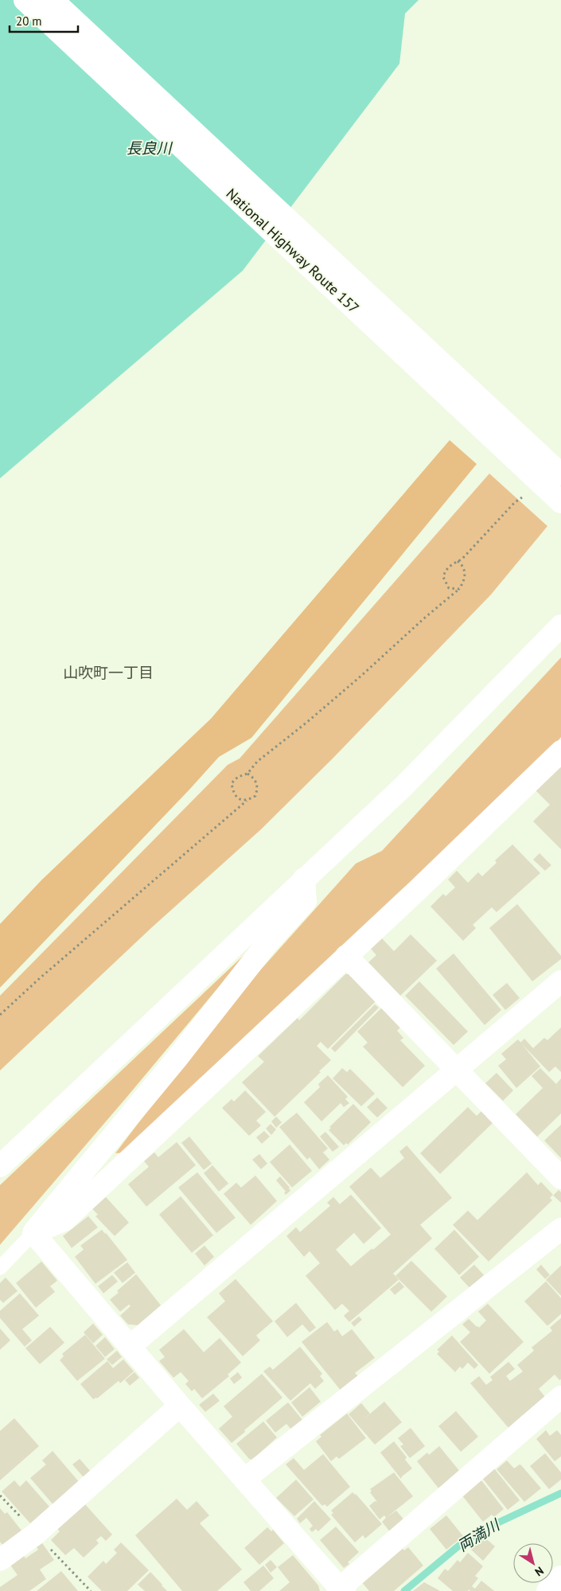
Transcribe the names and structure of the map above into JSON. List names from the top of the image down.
{
  "streets": {
    "main road": ["National Highway Route 157"]
  },
  "districts": ["山吹町一丁目"],
  "water": ["長良川", "両満川"],
  "scale_bar": "20 m",
  "north": "bottom right"
}
